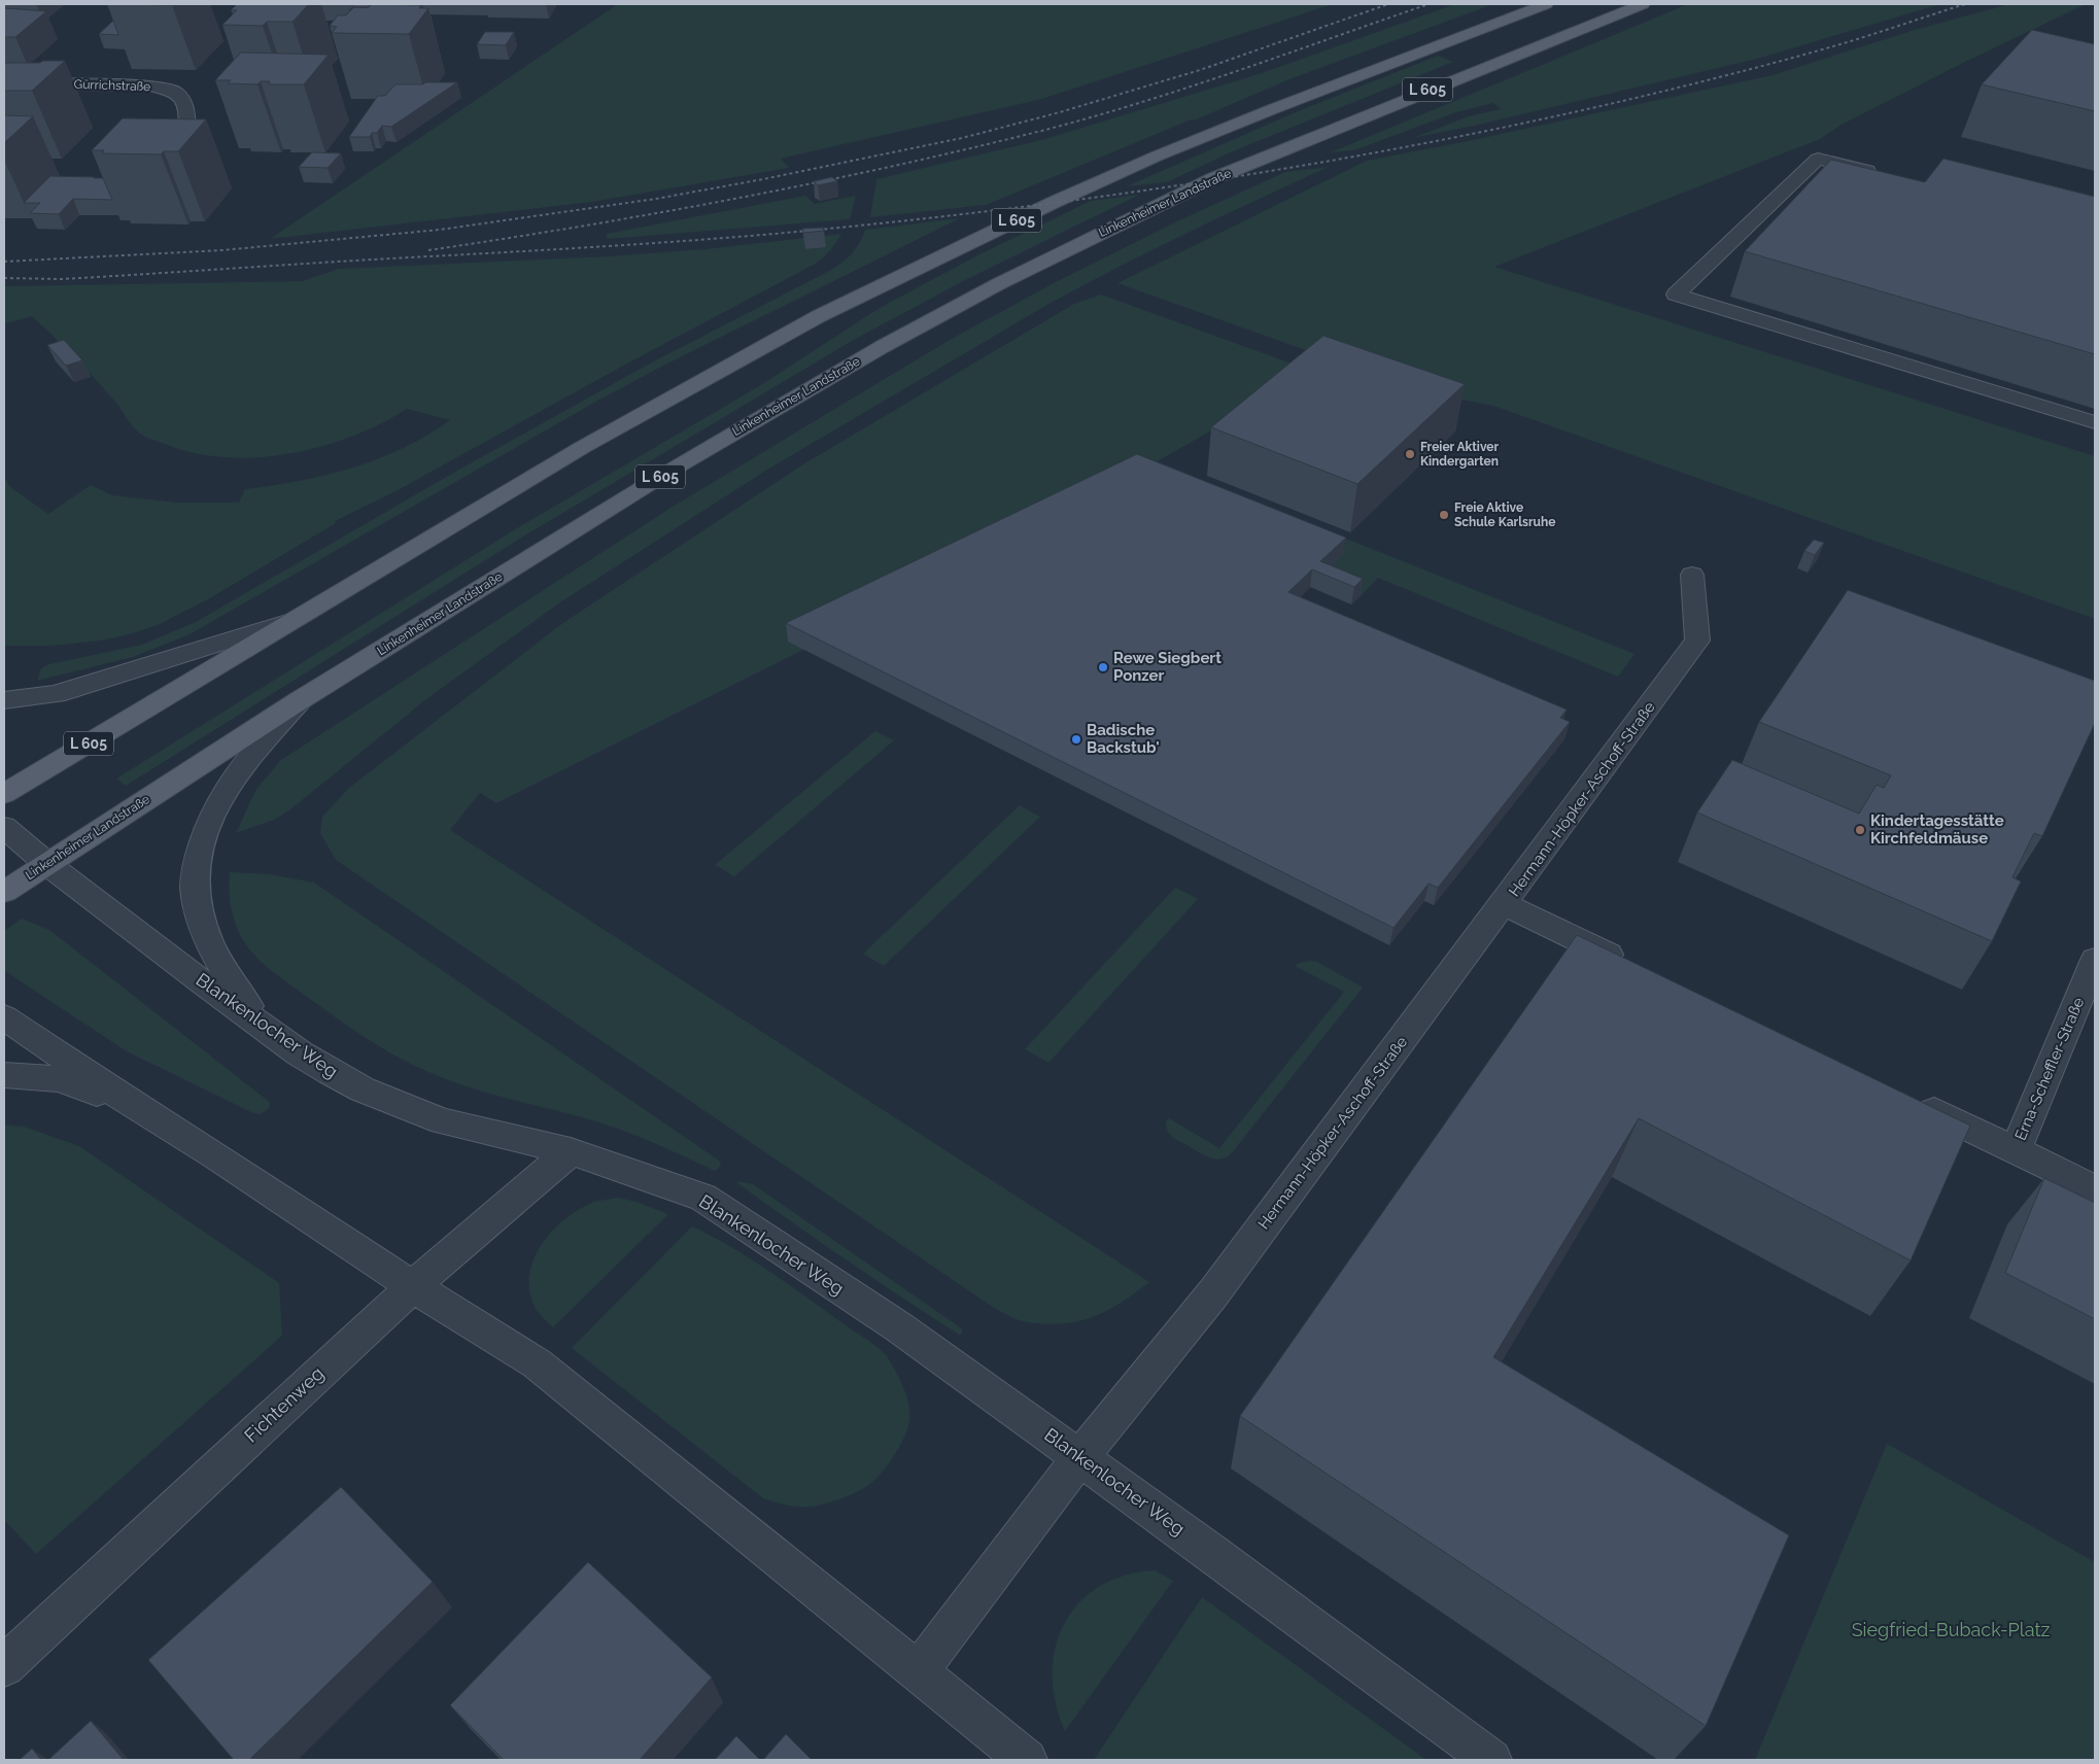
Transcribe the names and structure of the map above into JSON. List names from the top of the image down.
{
  "streets": {
    "main road": ["L 605", "Linkenheimer Landstraße"],
    "street": [
      "Gürrichstraße",
      "Hermann-Höpker-Aschoff-Straße",
      "Blankenlocher Weg",
      "Erna-Scheffler-Straße",
      "Fichtenweg"
    ]
  },
  "crossings": [
    ["Linkenheimer Landstraße", "Blankenlocher Weg"],
    ["Hermann-Höpker-Aschoff-Straße", "Blankenlocher Weg"],
    ["Blankenlocher Weg", "Fichtenweg"]
  ],
  "parks": ["Siegfried-Buback-Platz"],
  "places": [
    "Freier Aktiver Kindergarten",
    "Freie Aktive Schule Karlsruhe",
    "Rewe Siegbert Ponzer",
    "Badische Backstub'",
    "Kindertagesstätte Kirchfeldmäuse"
  ]
}
